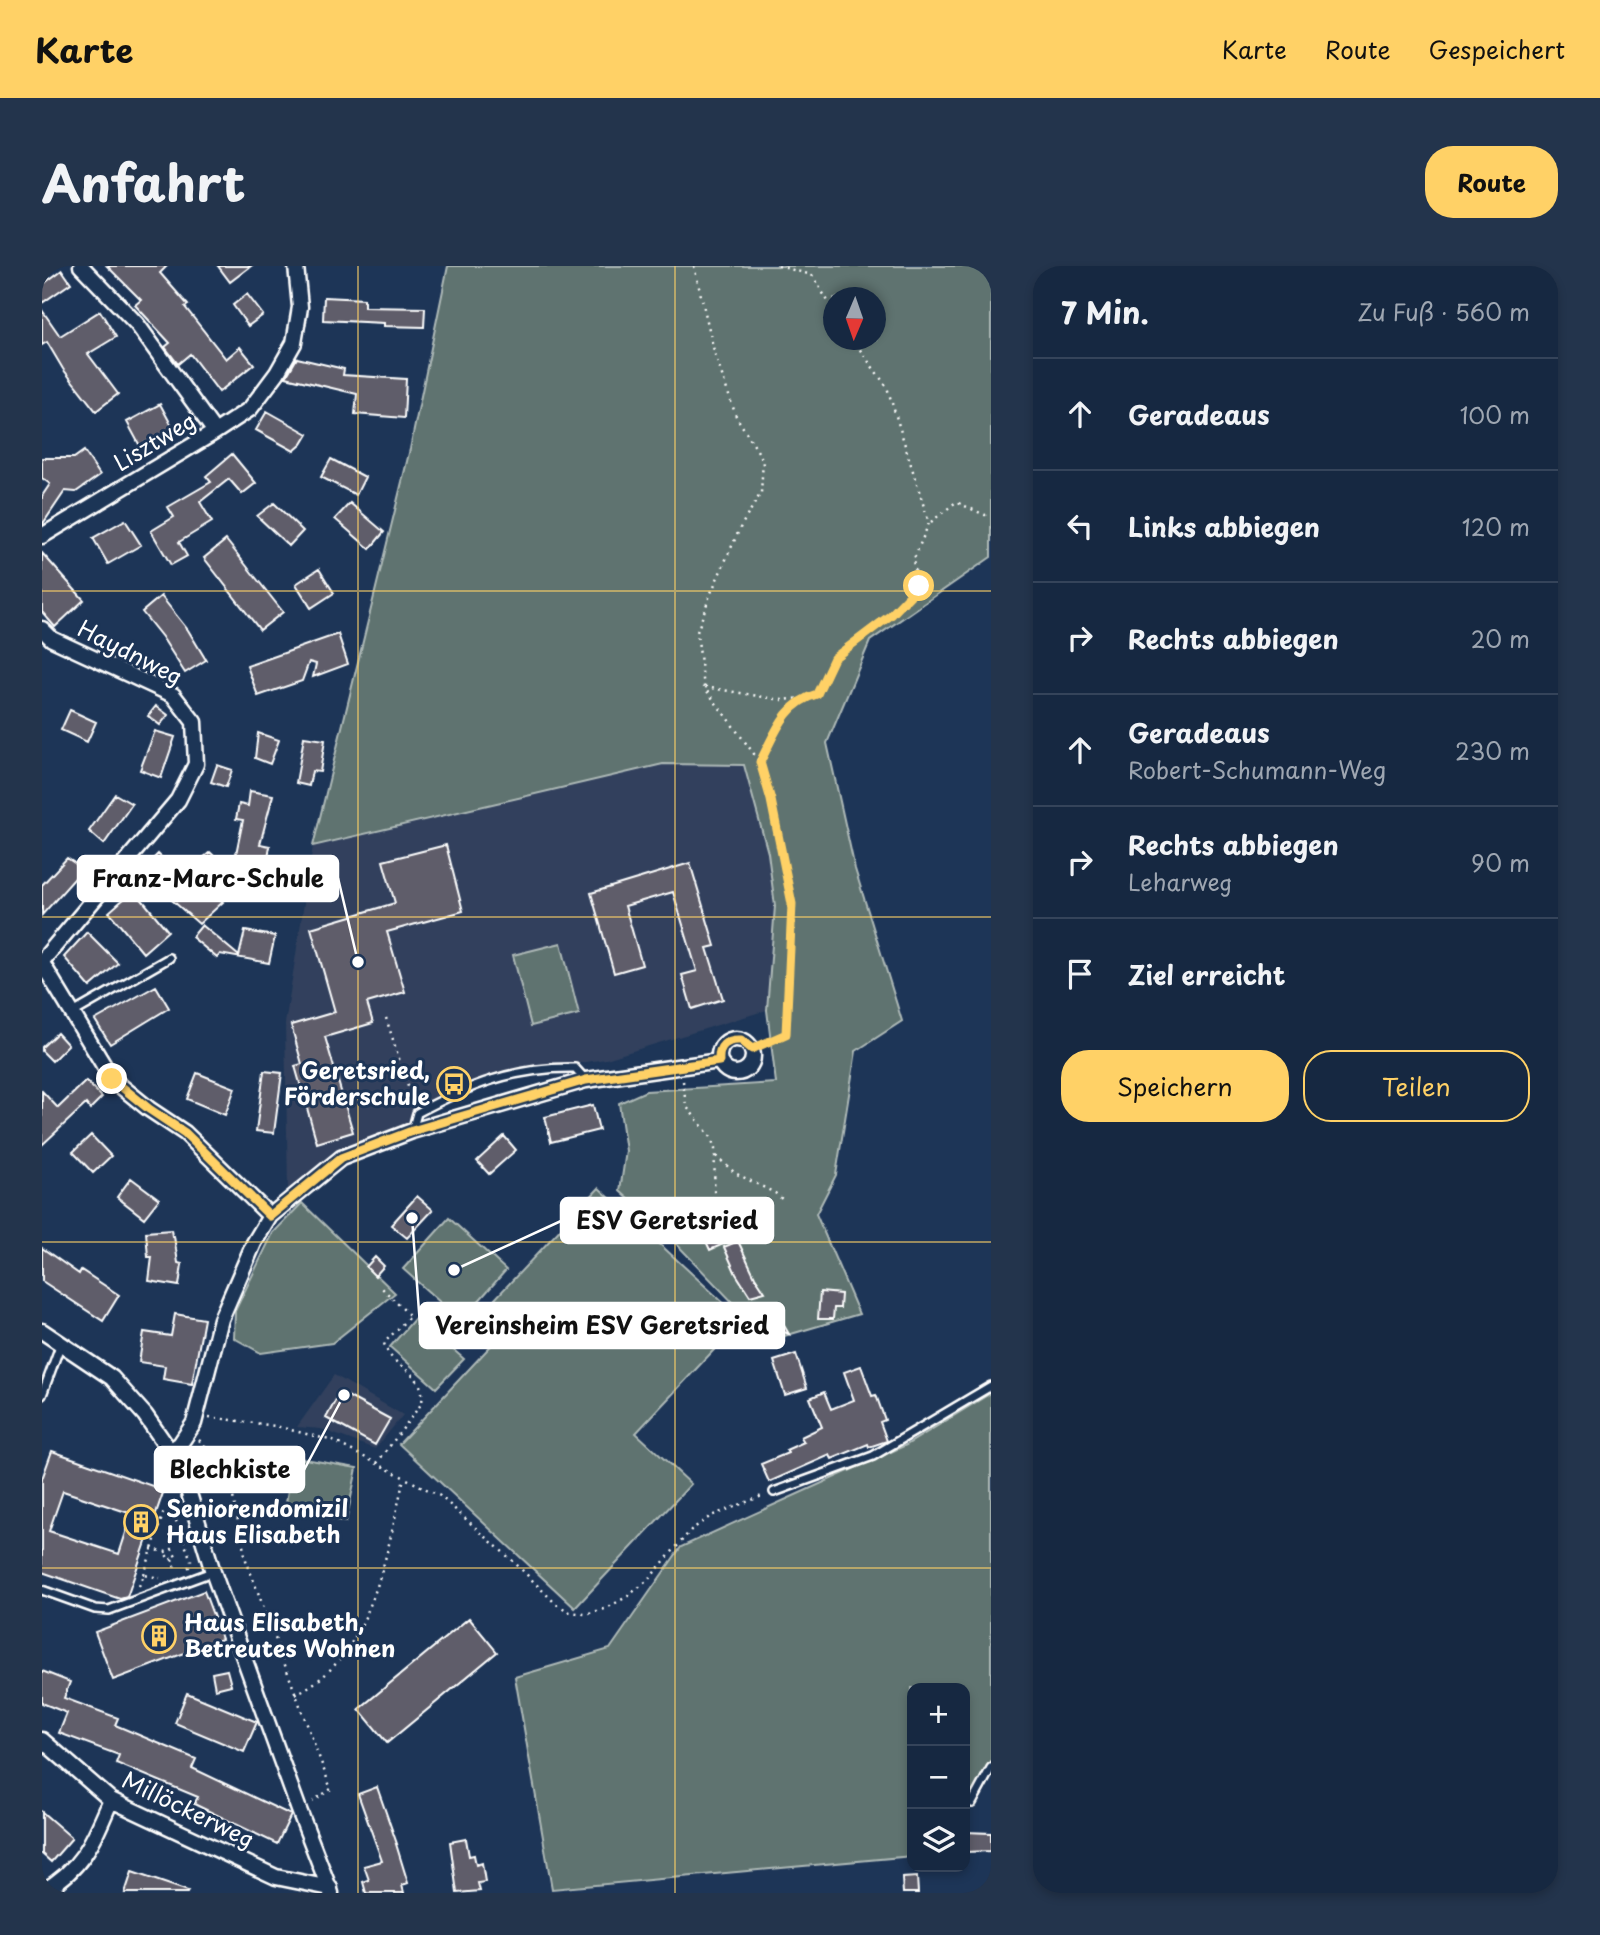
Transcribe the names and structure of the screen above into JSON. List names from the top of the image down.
{
  "streets": {
    "street": ["Lisztweg", "Haydnweg", "Millöckerweg"]
  },
  "places": {
    "other": [
      "Franz-Marc-Schule",
      "Vereinsheim ESV Geretsried",
      "ESV Geretsried",
      "Blechkiste"
    ],
    "bus stop": ["Geretsried, Förderschule"],
    "building": ["Seniorendomizil Haus Elisabeth", "Haus Elisabeth, Betreutes Wohnen"]
  },
  "north": "bottom",
  "page": {
    "header": "Karte",
    "nav": ["Karte", "Route", "Gespeichert"],
    "title": "Anfahrt",
    "buttons": [
      "Route",
      ["Speichern", "Teilen"]
    ],
    "heading": ["7 Min.", "Zu Fuß · 560 m"],
    "list": [
      ["Geradeaus", "100 m"],
      ["Links abbiegen", "120 m"],
      ["Rechts abbiegen", "20 m"],
      ["Geradeaus", "Robert-Schumann-Weg", "230 m"],
      ["Rechts abbiegen", "Leharweg", "90 m"],
      "Ziel erreicht"
    ],
    "map_buttons": ["+", "−"]
  }
}
